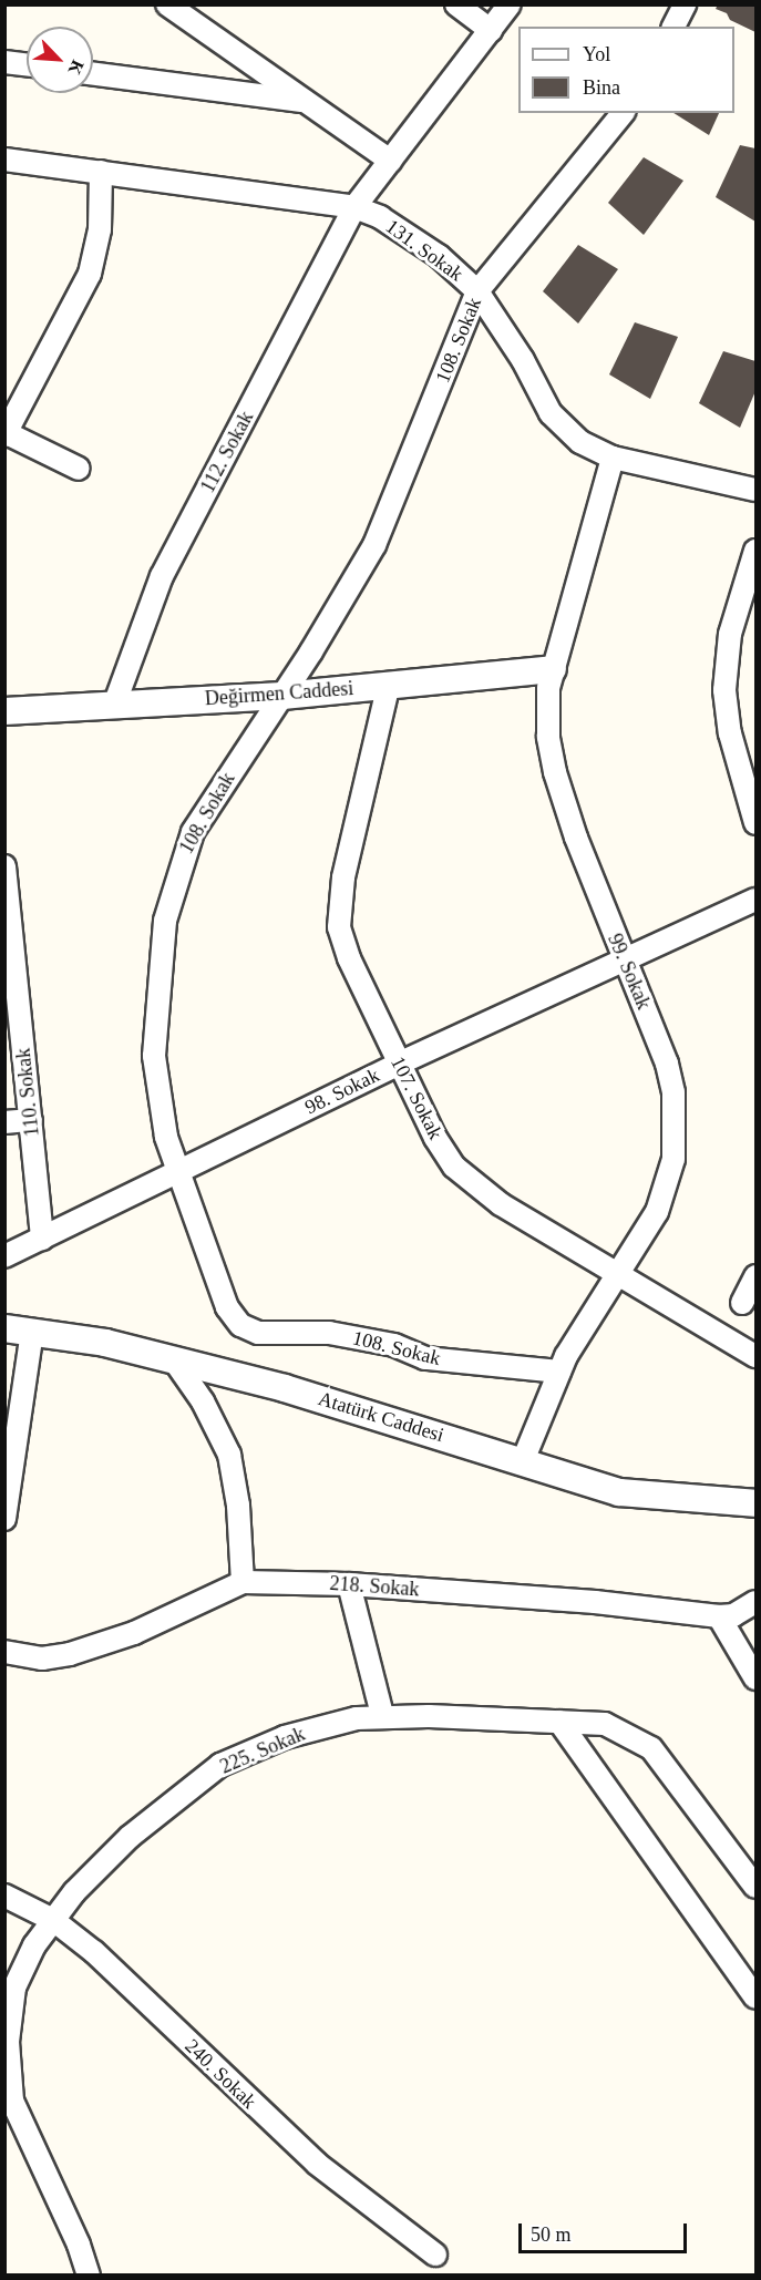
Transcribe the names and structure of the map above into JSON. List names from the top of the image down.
{
  "streets": {
    "street": [
      "131. Sokak",
      "108. Sokak",
      "112. Sokak",
      "Değirmen Caddesi",
      "99. Sokak",
      "98. Sokak",
      "110. Sokak",
      "107. Sokak",
      "Atatürk Caddesi",
      "218. Sokak",
      "225. Sokak",
      "240. Sokak"
    ]
  },
  "crossings": [
    ["131. Sokak", "108. Sokak"],
    ["131. Sokak", "112. Sokak"],
    ["131. Sokak", "99. Sokak"],
    ["108. Sokak", "Değirmen Caddesi"],
    ["108. Sokak", "99. Sokak"],
    ["108. Sokak", "98. Sokak"],
    ["112. Sokak", "Değirmen Caddesi"],
    ["Değirmen Caddesi", "99. Sokak"],
    ["Değirmen Caddesi", "107. Sokak"],
    ["99. Sokak", "98. Sokak"],
    ["99. Sokak", "107. Sokak"],
    ["99. Sokak", "Atatürk Caddesi"],
    ["98. Sokak", "110. Sokak"],
    ["98. Sokak", "107. Sokak"],
    ["225. Sokak", "240. Sokak"]
  ],
  "legend": ["Yol", "Bina"],
  "scale_bar": "50 m",
  "north": "bottom right"
}
